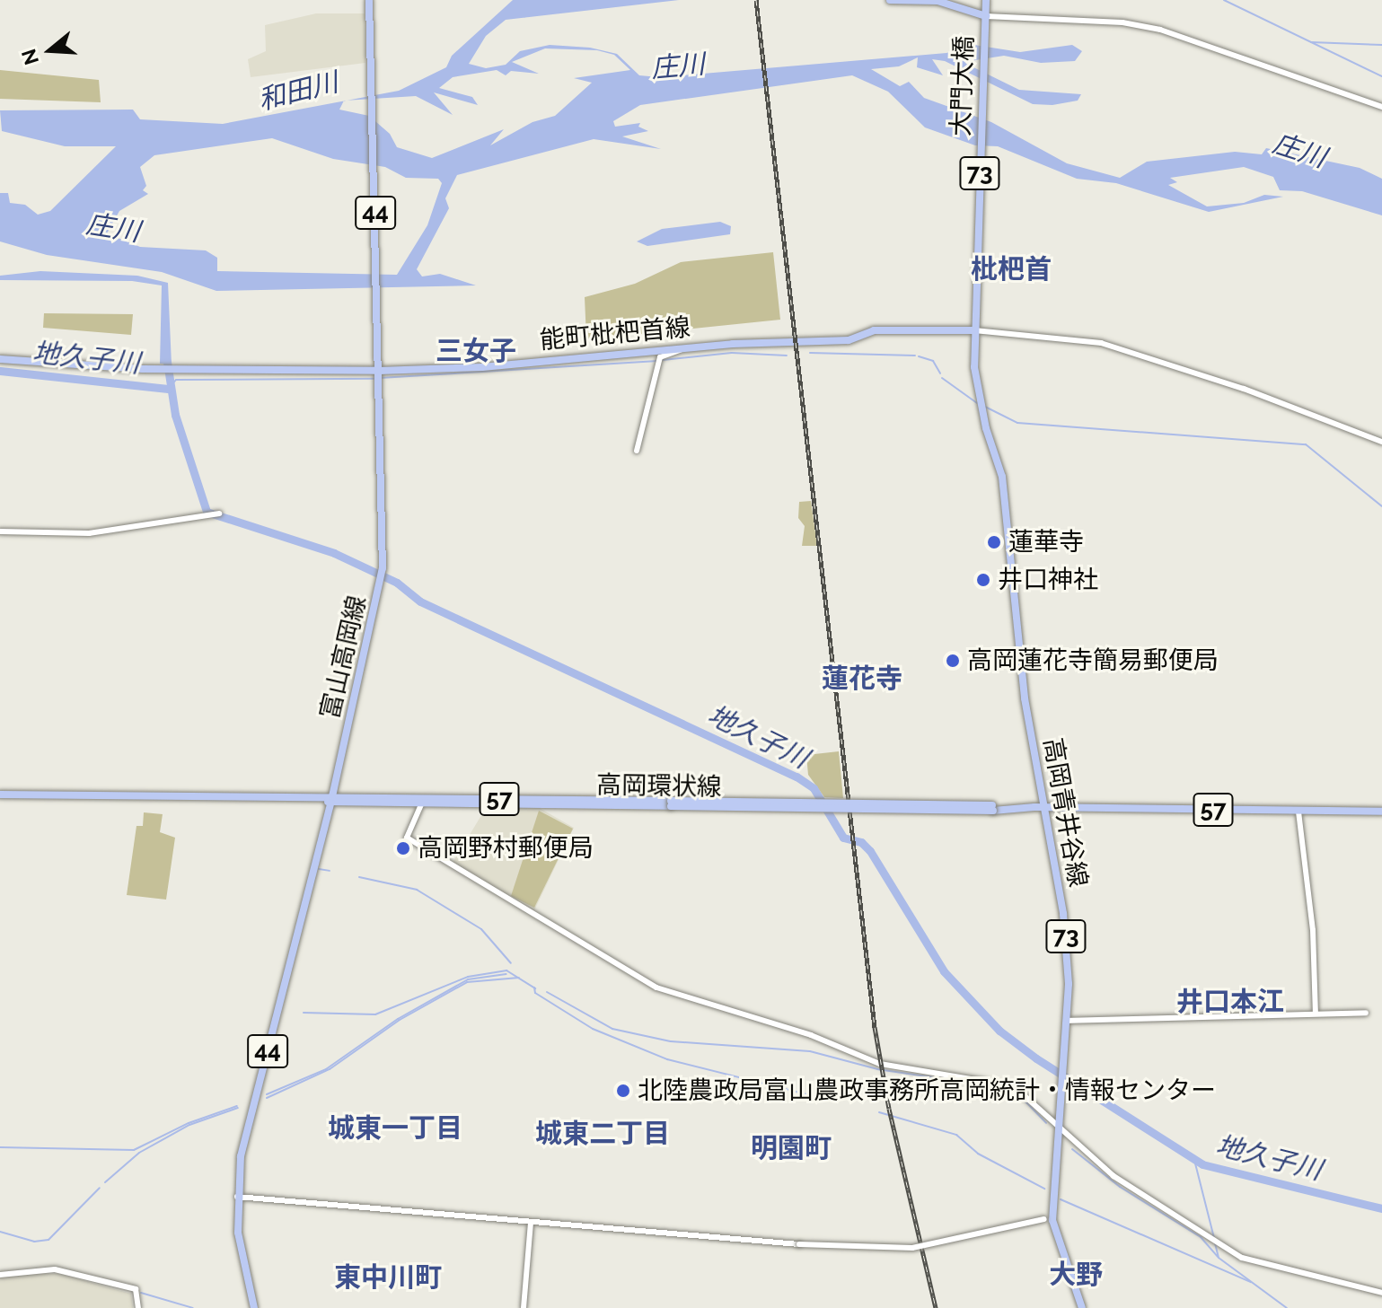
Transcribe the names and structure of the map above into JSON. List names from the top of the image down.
{
  "streets": {
    "main road": [
      "大門大橋",
      "73",
      "44",
      "能町枇杷首線",
      "富山高岡線",
      "高岡環状線",
      "57",
      "高岡青井谷線"
    ]
  },
  "crossings": [
    ["大門大橋", "73"],
    ["大門大橋", "能町枇杷首線"],
    ["大門大橋", "高岡青井谷線"],
    ["能町枇杷首線", "富山高岡線"],
    ["能町枇杷首線", "高岡青井谷線"],
    ["富山高岡線", "高岡環状線"],
    ["高岡環状線", "高岡青井谷線"]
  ],
  "districts": [
    "枇杷首",
    "三女子",
    "蓮花寺",
    "井口本江",
    "城東一丁目",
    "城東二丁目",
    "明園町",
    "大野",
    "東中川町"
  ],
  "water": ["庄川", "和田川", "地久子川"],
  "places": [
    "蓮華寺",
    "井口神社",
    "高岡蓮花寺簡易郵便局",
    "高岡野村郵便局",
    "北陸農政局富山農政事務所高岡統計・情報センター"
  ],
  "north": "left"
}
